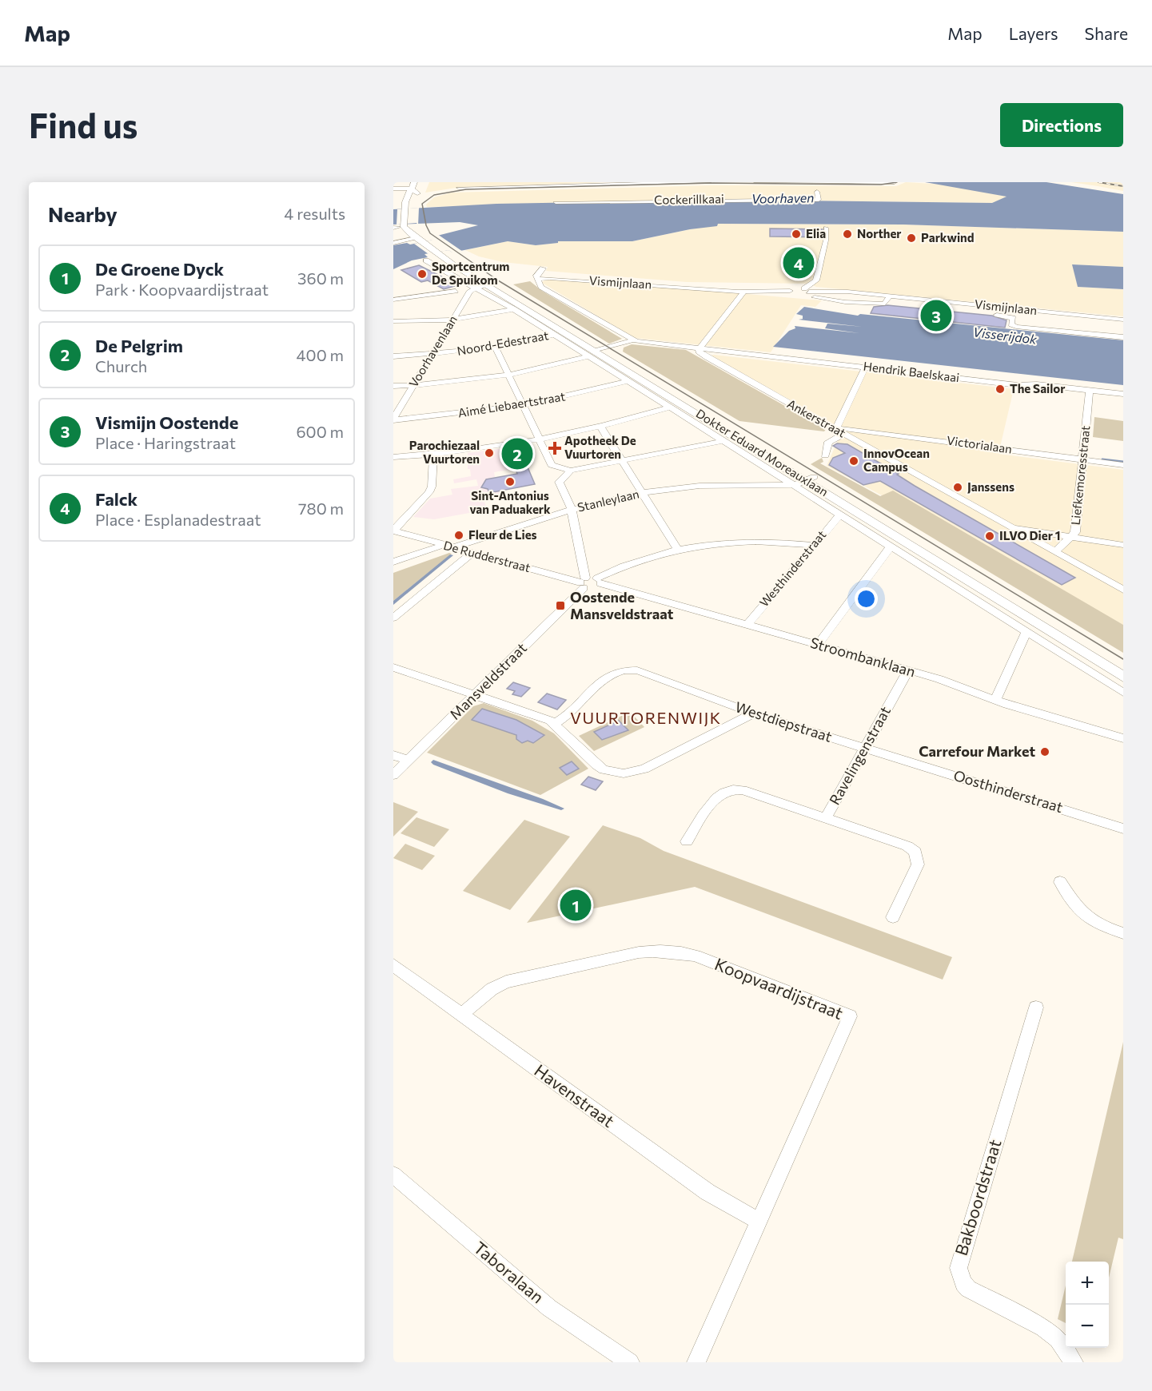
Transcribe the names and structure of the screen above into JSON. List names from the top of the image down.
{
  "streets": {
    "main road": ["Dokter Eduard Moreauxlaan"],
    "street": [
      "Cockerillkaai",
      "Vismijnlaan",
      "Noord-Edestraat",
      "Voorhavenlaan",
      "Hendrik Baelskaai",
      "Aimé Liebaertstraat",
      "Ankerstraat",
      "Victorialaan",
      "Liefkemoresstraat",
      "Stanleylaan",
      "De Rudderstraat",
      "Westhinderstraat",
      "Stroombanklaan",
      "Mansveldstraat",
      "Westdiepstraat",
      "Ravelingenstraat",
      "Oosthinderstraat",
      "Koopvaardijstraat",
      "Havenstraat",
      "Bakboordstraat",
      "Taboralaan"
    ]
  },
  "crossings": [
    ["Noord-Edestraat", "Voorhavenlaan"],
    ["Noord-Edestraat", "Dokter Eduard Moreauxlaan"],
    ["Voorhavenlaan", "Aimé Liebaertstraat"],
    ["Voorhavenlaan", "Dokter Eduard Moreauxlaan"],
    ["Hendrik Baelskaai", "Ankerstraat"],
    ["Hendrik Baelskaai", "Liefkemoresstraat"],
    ["Aimé Liebaertstraat", "Dokter Eduard Moreauxlaan"],
    ["Ankerstraat", "Victorialaan"],
    ["Ankerstraat", "Liefkemoresstraat"],
    ["Victorialaan", "Liefkemoresstraat"],
    ["Dokter Eduard Moreauxlaan", "Stanleylaan"],
    ["Dokter Eduard Moreauxlaan", "Westhinderstraat"],
    ["Stanleylaan", "De Rudderstraat"],
    ["De Rudderstraat", "Mansveldstraat"],
    ["Westhinderstraat", "Stroombanklaan"],
    ["Stroombanklaan", "Ravelingenstraat"],
    ["Westdiepstraat", "Ravelingenstraat"],
    ["Westdiepstraat", "Oosthinderstraat"],
    ["Ravelingenstraat", "Oosthinderstraat"],
    ["Koopvaardijstraat", "Havenstraat"]
  ],
  "districts": ["VUURTORENWIJK"],
  "water": ["Voorhaven", "Visserijdok"],
  "places": {
    "other": [
      "Elia",
      "Norther",
      "Parkwind",
      "Sportcentrum De Spuikom",
      "The Sailor",
      "Parochiezaal Vuurtoren",
      "InnovOcean Campus",
      "Sint-Antonius van Paduakerk",
      "Janssens",
      "Fleur de Lies",
      "ILVO Dier 1",
      "Carrefour Market"
    ],
    "health": ["Apotheek De Vuurtoren"],
    "transit": ["Oostende Mansveldstraat"]
  },
  "page": {
    "header": "Map",
    "nav": ["Map", "Layers", "Share"],
    "buttons": "Directions",
    "title": "Find us",
    "heading": ["Nearby", "4 results"],
    "list": [
      {
        "mark": "1",
        "name": "De Groene Dyck",
        "note": "Park · Koopvaardijstraat",
        "value": "360 m"
      },
      {
        "mark": "2",
        "name": "De Pelgrim",
        "note": "Church",
        "value": "400 m"
      },
      {
        "mark": "3",
        "name": "Vismijn Oostende",
        "note": "Place · Haringstraat",
        "value": "600 m"
      },
      {
        "mark": "4",
        "name": "Falck",
        "note": "Place · Esplanadestraat",
        "value": "780 m"
      }
    ],
    "pins": [
      "4",
      "3",
      "2",
      "1"
    ],
    "map_buttons": ["+", "−"]
  }
}
